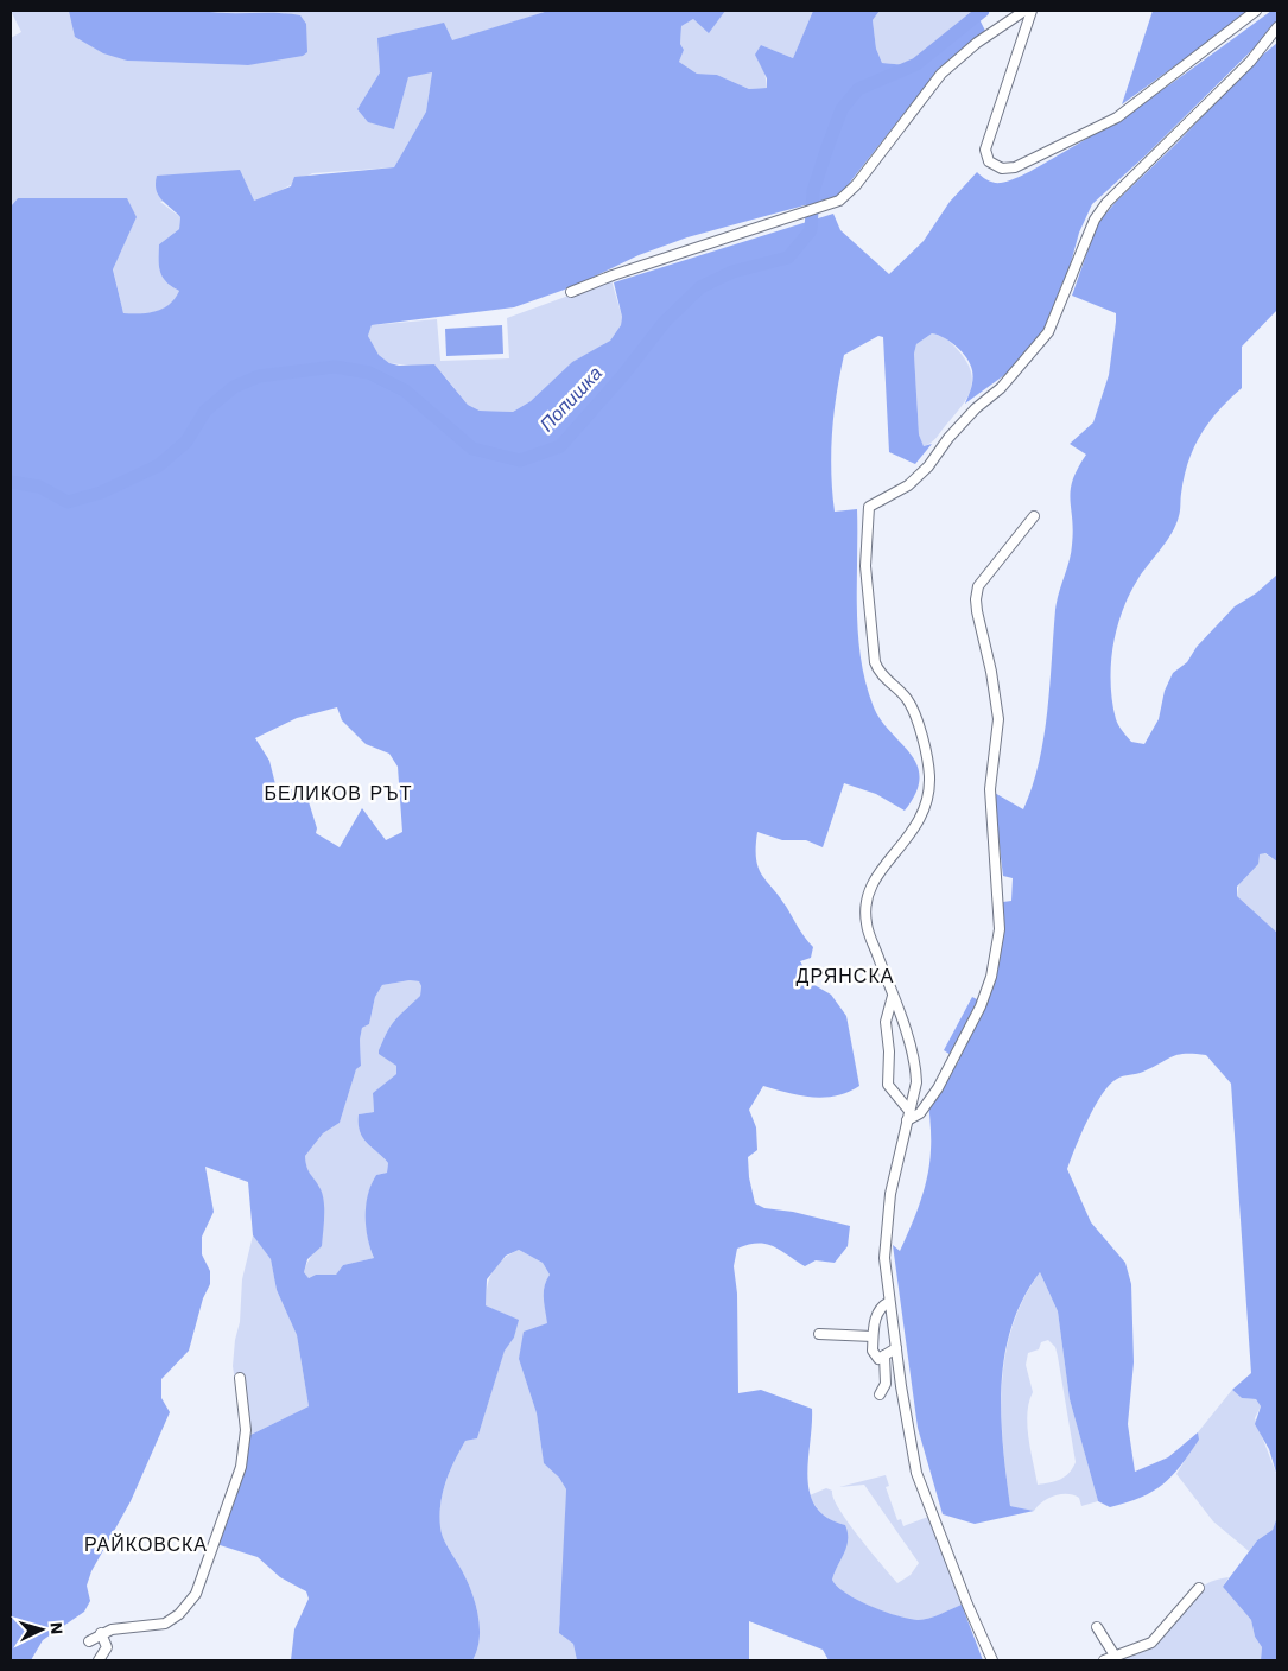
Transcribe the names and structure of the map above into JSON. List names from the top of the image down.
{
  "districts": ["БЕЛИКОВ РЪТ", "ДРЯНСКА", "РАЙКОВСКА"],
  "water": ["Попишка"],
  "north": "right"
}
